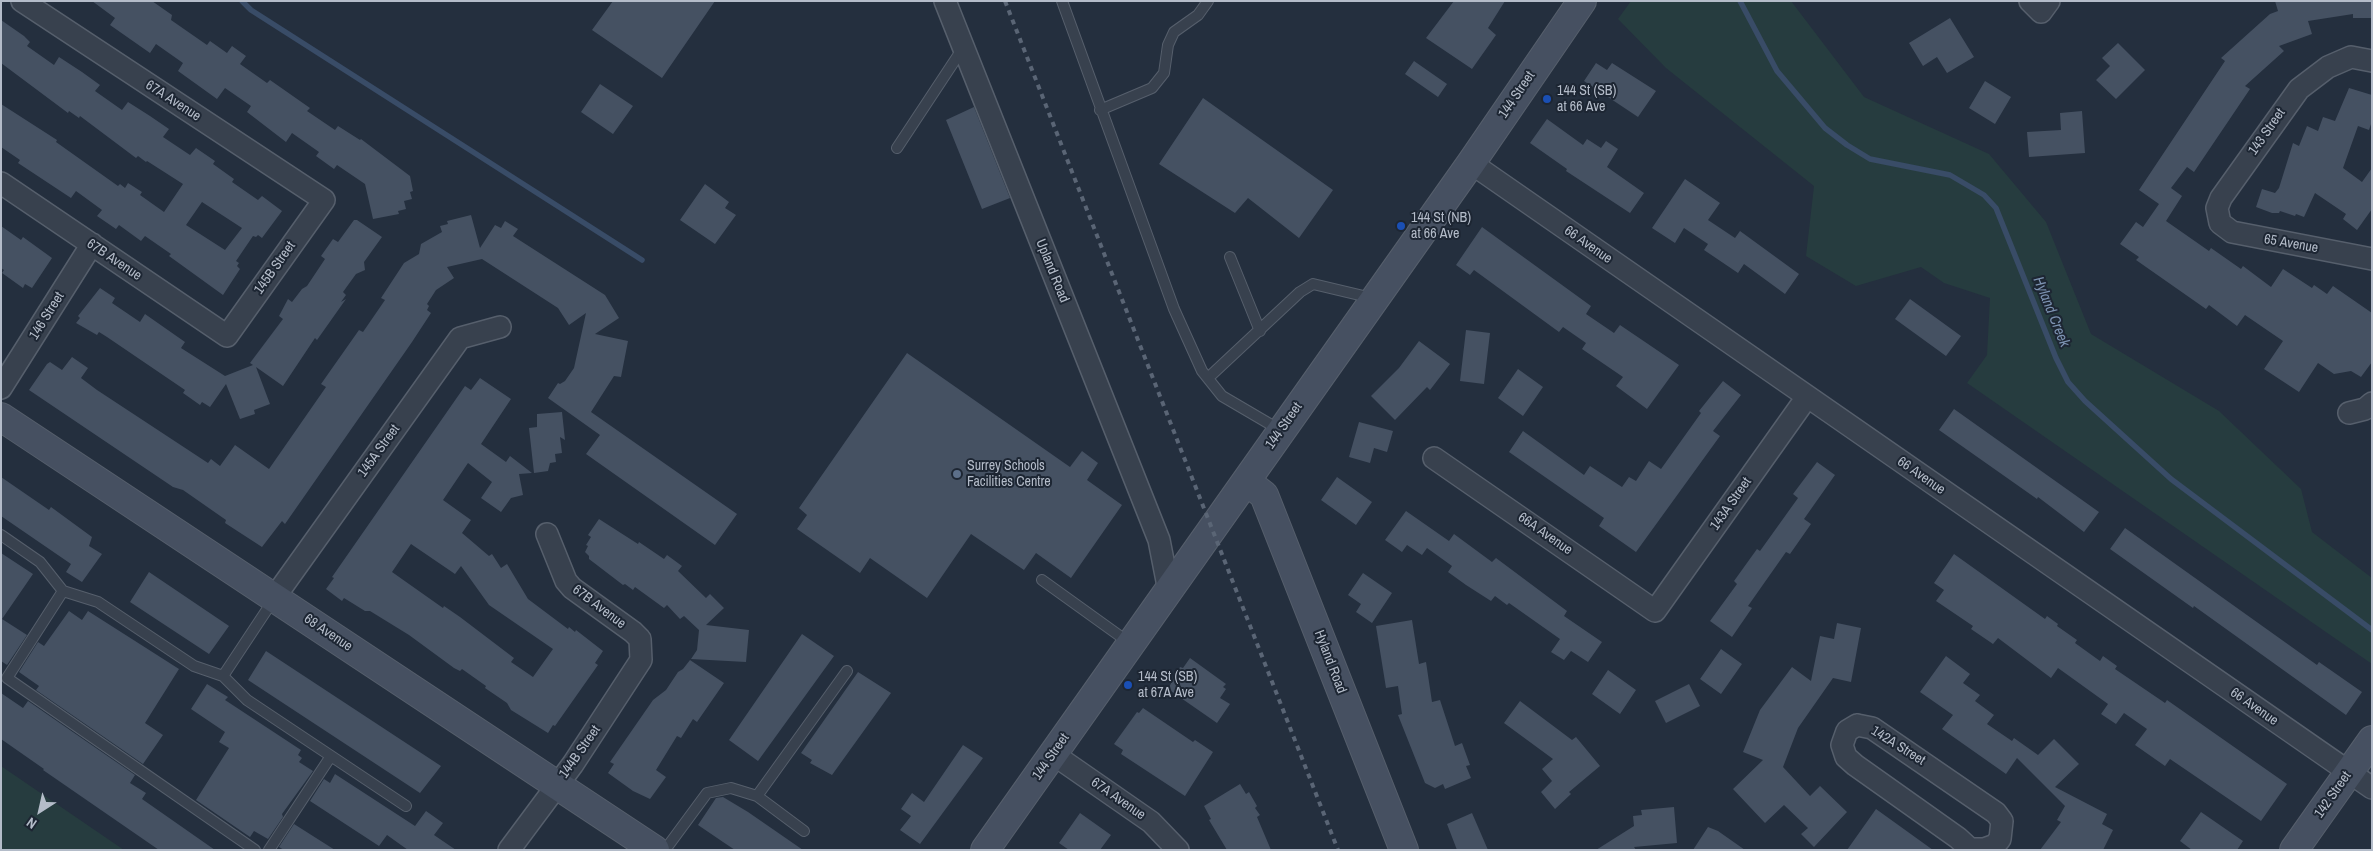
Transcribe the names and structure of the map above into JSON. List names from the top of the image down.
{
  "streets": {
    "street": [
      "144 Street",
      "67A Avenue",
      "143 Street",
      "65 Avenue",
      "66 Avenue",
      "67B Avenue",
      "145B Street",
      "Upland Road",
      "146 Street",
      "145A Street",
      "143A Street",
      "66A Avenue",
      "68 Avenue",
      "Hyland Road",
      "142A Street",
      "144B Street",
      "142 Street"
    ]
  },
  "crossings": [
    ["144 Street", "67A Avenue"],
    ["144 Street", "66 Avenue"],
    ["144 Street", "Upland Road"],
    ["144 Street", "Hyland Road"],
    ["67A Avenue", "145B Street"],
    ["143 Street", "65 Avenue"],
    ["66 Avenue", "143A Street"],
    ["66 Avenue", "142 Street"],
    ["67B Avenue", "145B Street"],
    ["67B Avenue", "146 Street"],
    ["67B Avenue", "144B Street"],
    ["145A Street", "68 Avenue"],
    ["143A Street", "66A Avenue"],
    ["68 Avenue", "144B Street"]
  ],
  "water": ["Hyland Creek"],
  "places": [
    "144 St (SB) at 66 Ave",
    "144 St (NB) at 66 Ave",
    "Surrey Schools Facilities Centre",
    "144 St (SB) at 67A Ave"
  ],
  "north": "bottom left"
}
